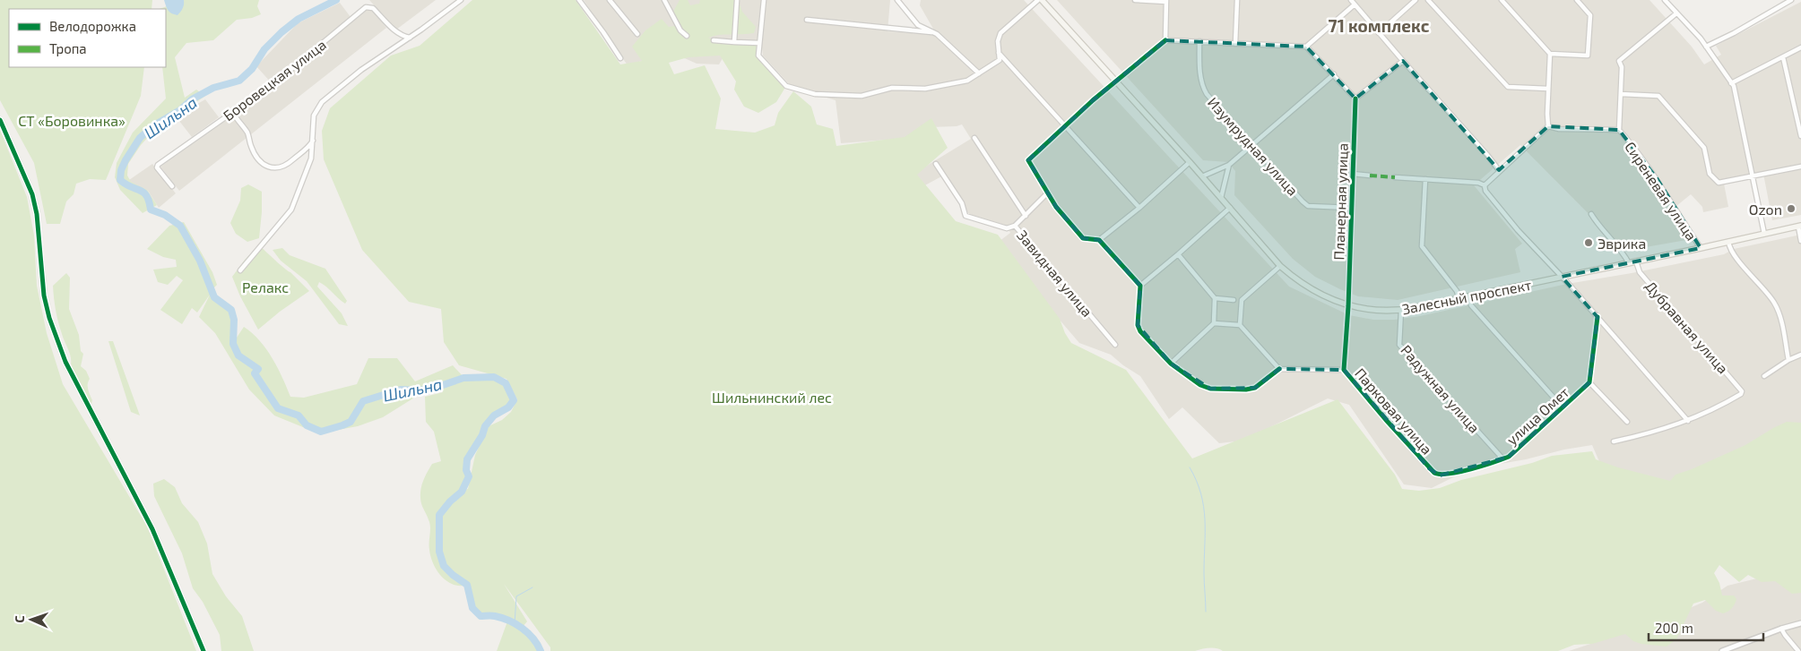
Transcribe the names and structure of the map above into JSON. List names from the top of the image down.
{
  "streets": {
    "main road": ["Залесный проспект"],
    "street": [
      "Боровецкая улица",
      "Изумрудная улица",
      "Сиреневая улица",
      "Планерная улица",
      "Завидная улица",
      "Дубравная улица",
      "Радужная улица",
      "Парковая улица",
      "улица Омет"
    ]
  },
  "crossings": [
    ["Изумрудная улица", "Планерная улица"],
    ["Сиреневая улица", "Залесный проспект"],
    ["Планерная улица", "Залесный проспект"],
    ["Планерная улица", "Парковая улица"],
    ["Залесный проспект", "Дубравная улица"],
    ["Залесный проспект", "Радужная улица"],
    ["Залесный проспект", "Парковая улица"],
    ["Радужная улица", "улица Омет"],
    ["Парковая улица", "улица Омет"]
  ],
  "districts": ["71 комплекс"],
  "water": ["Шильна"],
  "parks": ["СТ «Боровинка»", "Релакс", "Шильнинский лес"],
  "places": ["Ozon", "Эврика"],
  "legend": ["Велодорожка", "Тропа"],
  "scale_bar": "200 m",
  "north": "left"
}
